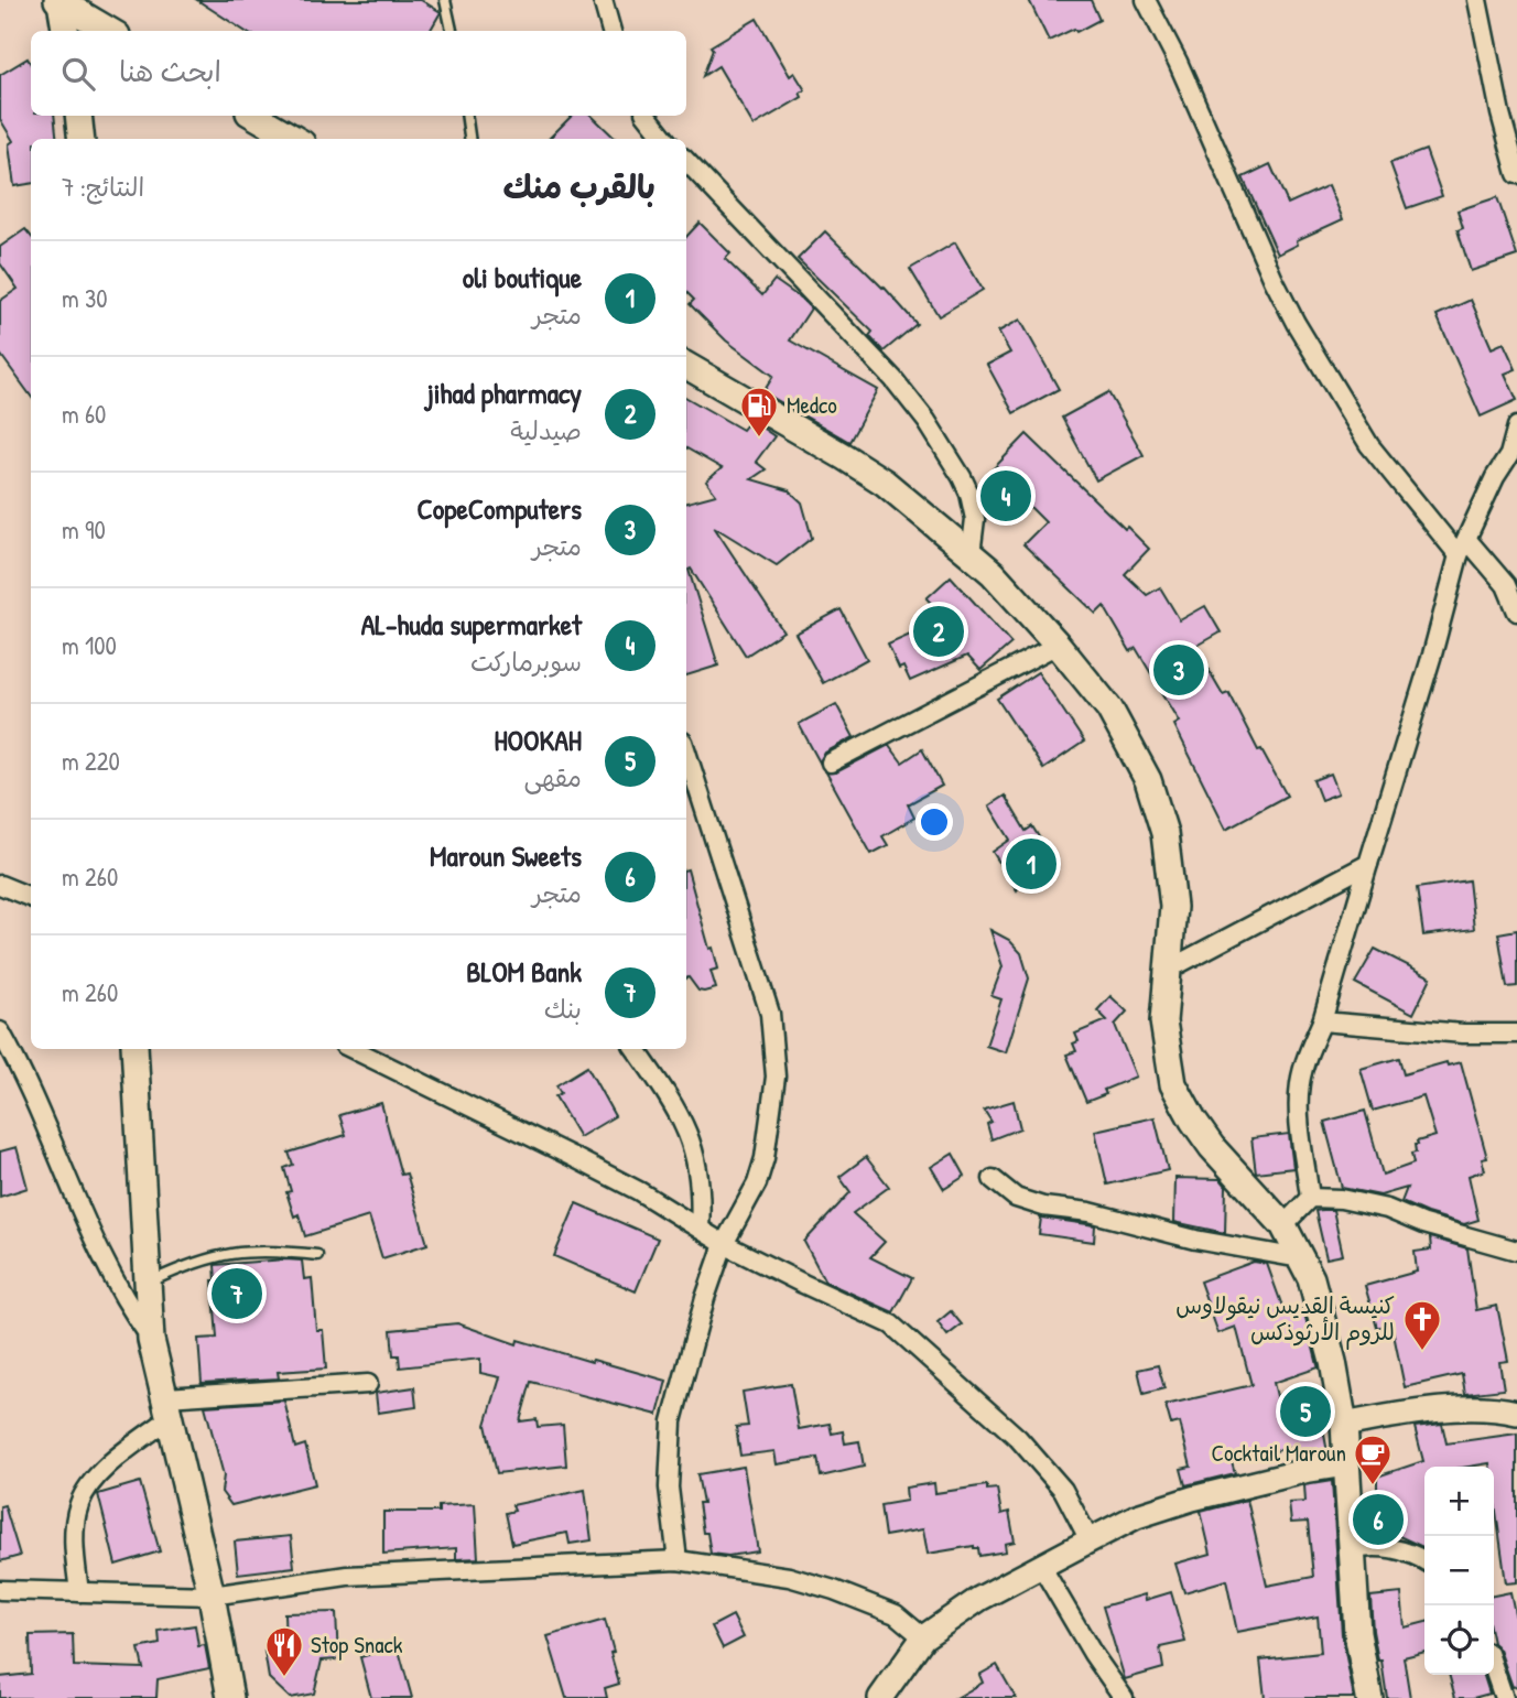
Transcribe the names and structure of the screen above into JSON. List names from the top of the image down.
{
  "places": {
    "fuel station": ["Medco"],
    "church": ["كنيسة القديس نيقولاوس للروم الأرثوذكس"],
    "cafe": ["Cocktail Maroun"],
    "restaurant": ["Stop Snack"]
  },
  "page": {
    "search": "ابحث هنا",
    "heading": ["بالقرب منك", "النتائج: 7"],
    "list": [
      {
        "mark": "1",
        "name": "oli boutique",
        "note": "متجر",
        "value": "30 m"
      },
      {
        "mark": "2",
        "name": "jihad pharmacy",
        "note": "صيدلية",
        "value": "60 m"
      },
      {
        "mark": "3",
        "name": "CopeComputers",
        "note": "متجر",
        "value": "90 m"
      },
      {
        "mark": "4",
        "name": "AL-huda supermarket",
        "note": "سوبرماركت",
        "value": "100 m"
      },
      {
        "mark": "5",
        "name": "HOOKAH",
        "note": "مقهى",
        "value": "220 m"
      },
      {
        "mark": "6",
        "name": "Maroun Sweets",
        "note": "متجر",
        "value": "260 m"
      },
      {
        "mark": "7",
        "name": "BLOM Bank",
        "note": "بنك",
        "value": "260 m"
      }
    ],
    "pins": [
      "4",
      "2",
      "3",
      "1",
      "7",
      "5",
      "6"
    ],
    "map_buttons": ["+", "−"]
  }
}
